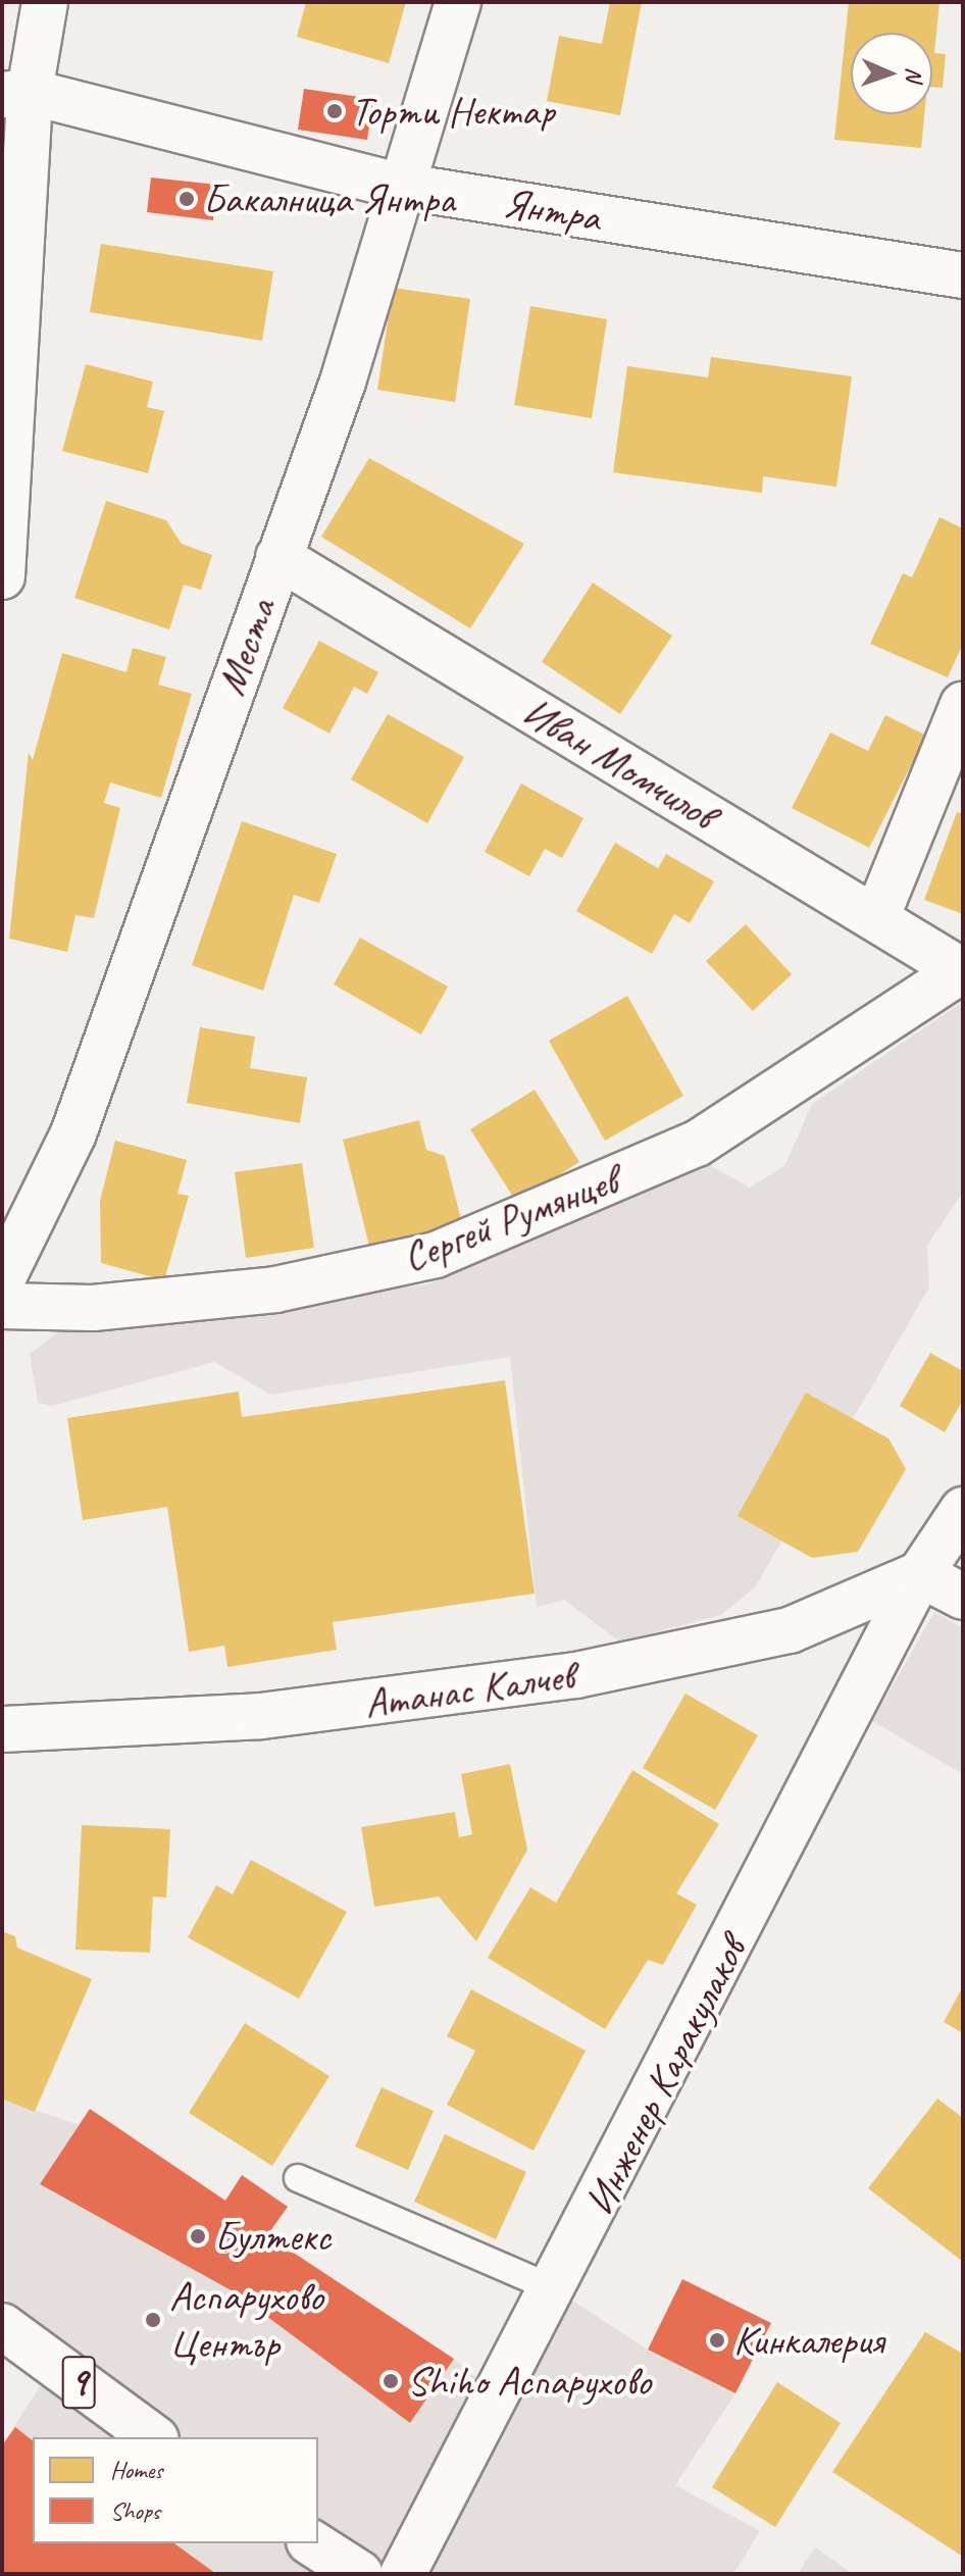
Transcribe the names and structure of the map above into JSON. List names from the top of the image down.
{
  "streets": {
    "street": [
      "Янтра",
      "Места",
      "Иван Момчилов",
      "Сергей Румянцев",
      "Атанас Калчев",
      "Инженер Каракулаков",
      "9"
    ]
  },
  "crossings": [
    ["Янтра", "Места"],
    ["Места", "Иван Момчилов"],
    ["Иван Момчилов", "Сергей Румянцев"],
    ["Атанас Калчев", "Инженер Каракулаков"]
  ],
  "places": [
    "Торти Нектар",
    "Бакалница Янтра",
    "Бултекс",
    "Аспарухово Център",
    "Кинкалерия",
    "Shiho Аспарухово"
  ],
  "legend": ["Homes", "Shops"],
  "north": "right"
}
